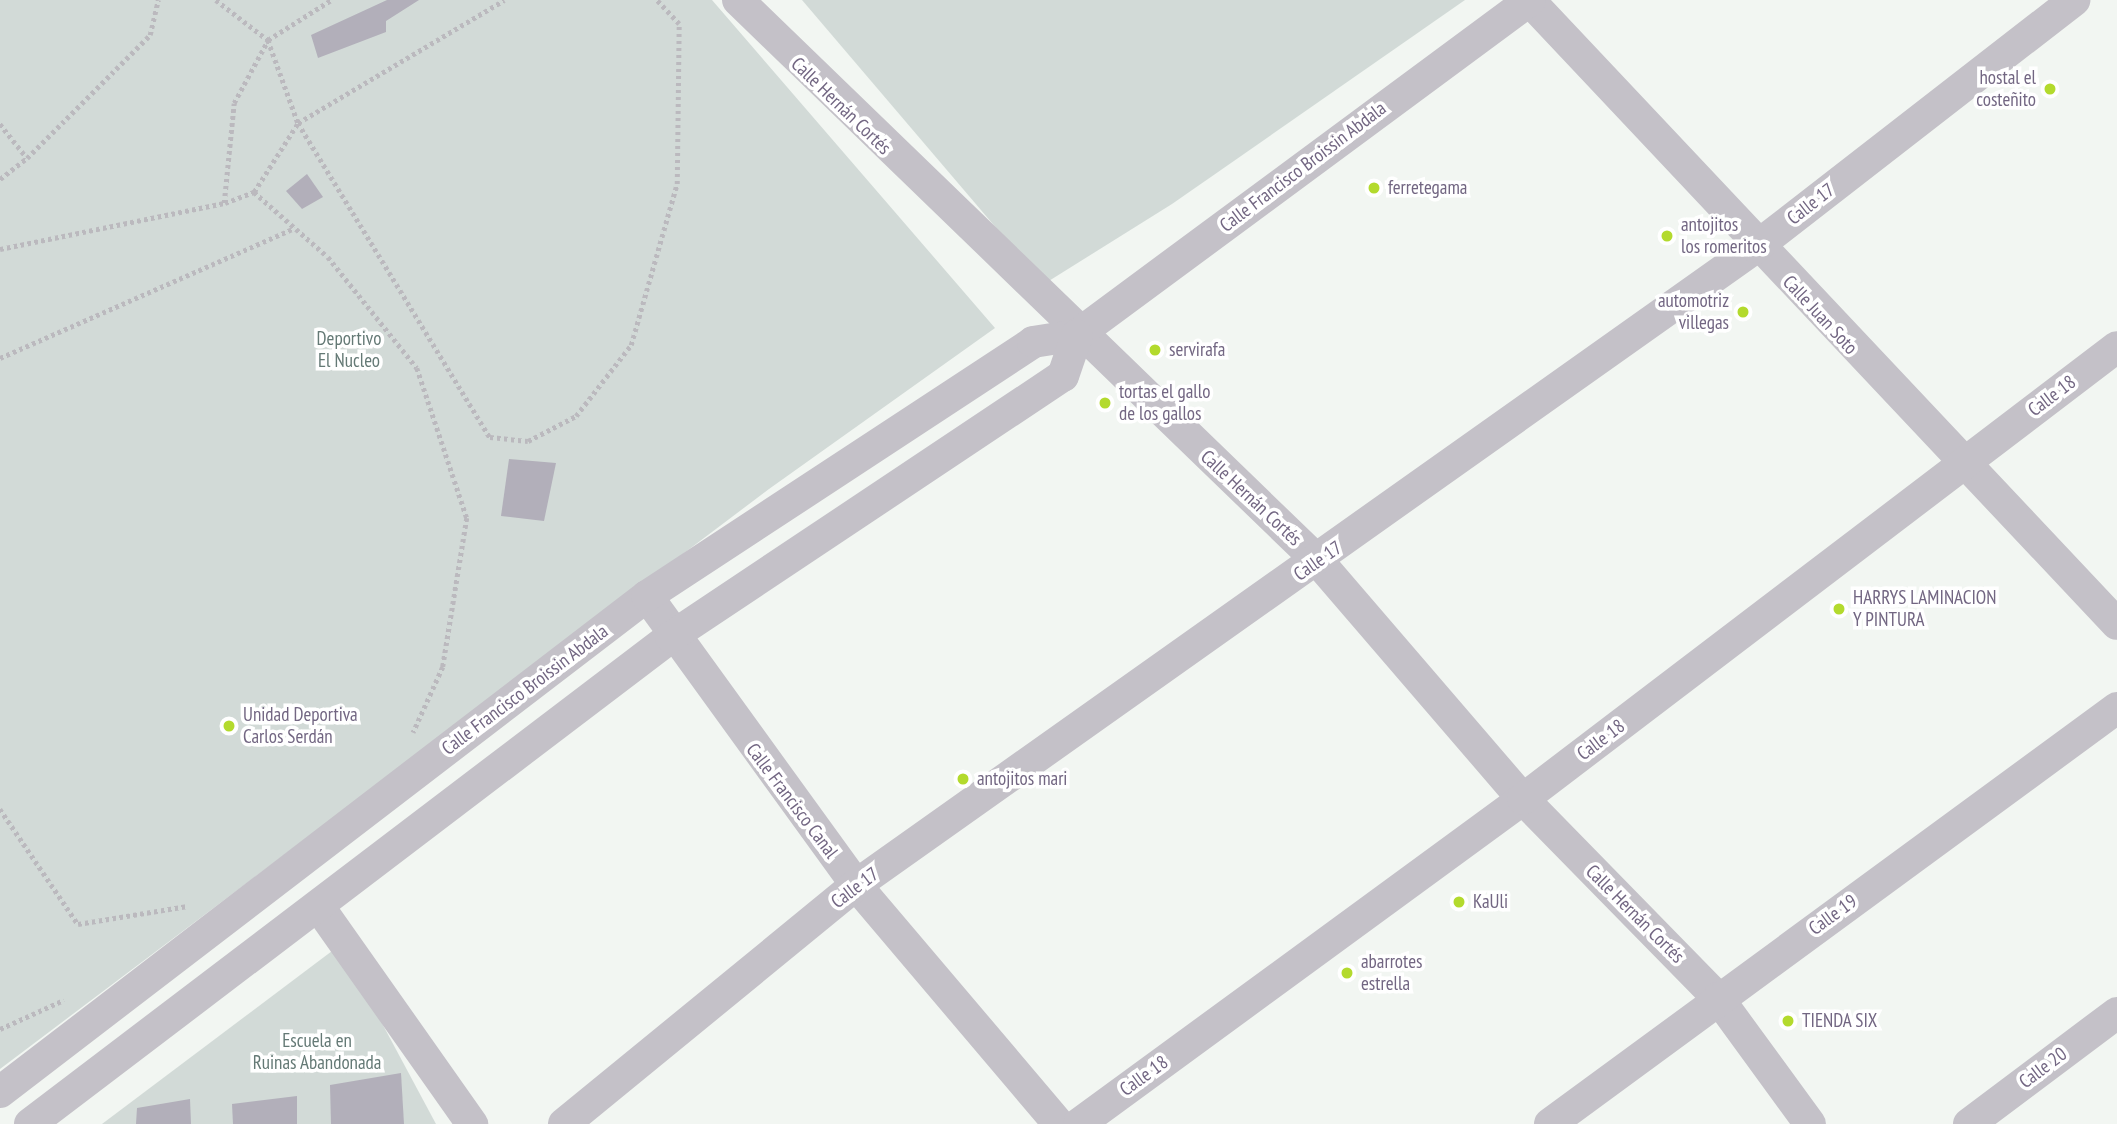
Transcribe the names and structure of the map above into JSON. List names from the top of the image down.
{
  "streets": {
    "street": [
      "Calle Hernán Cortés",
      "Calle Francisco Broissin Abdala",
      "Calle 17",
      "Calle Juan Soto",
      "Calle 18",
      "Calle Francisco Canal",
      "Calle 19",
      "Calle 20"
    ]
  },
  "crossings": [
    ["Calle Hernán Cortés", "Calle Francisco Broissin Abdala"],
    ["Calle Hernán Cortés", "Calle 17"],
    ["Calle Hernán Cortés", "Calle 18"],
    ["Calle Hernán Cortés", "Calle 19"],
    ["Calle Francisco Broissin Abdala", "Calle Juan Soto"],
    ["Calle Francisco Broissin Abdala", "Calle Francisco Canal"],
    ["Calle 17", "Calle Juan Soto"],
    ["Calle 17", "Calle Francisco Canal"],
    ["Calle Juan Soto", "Calle 18"]
  ],
  "parks": ["Deportivo El Nucleo", "Escuela en Ruinas Abandonada"],
  "places": [
    "hostal el costeñito",
    "ferretegama",
    "antojitos los romeritos",
    "automotriz villegas",
    "servirafa",
    "tortas el gallo de los gallos",
    "HARRYS LAMINACION Y PINTURA",
    "Unidad Deportiva Carlos Serdán",
    "antojitos mari",
    "KaUli",
    "abarrotes estrella",
    "TIENDA SIX"
  ]
}
